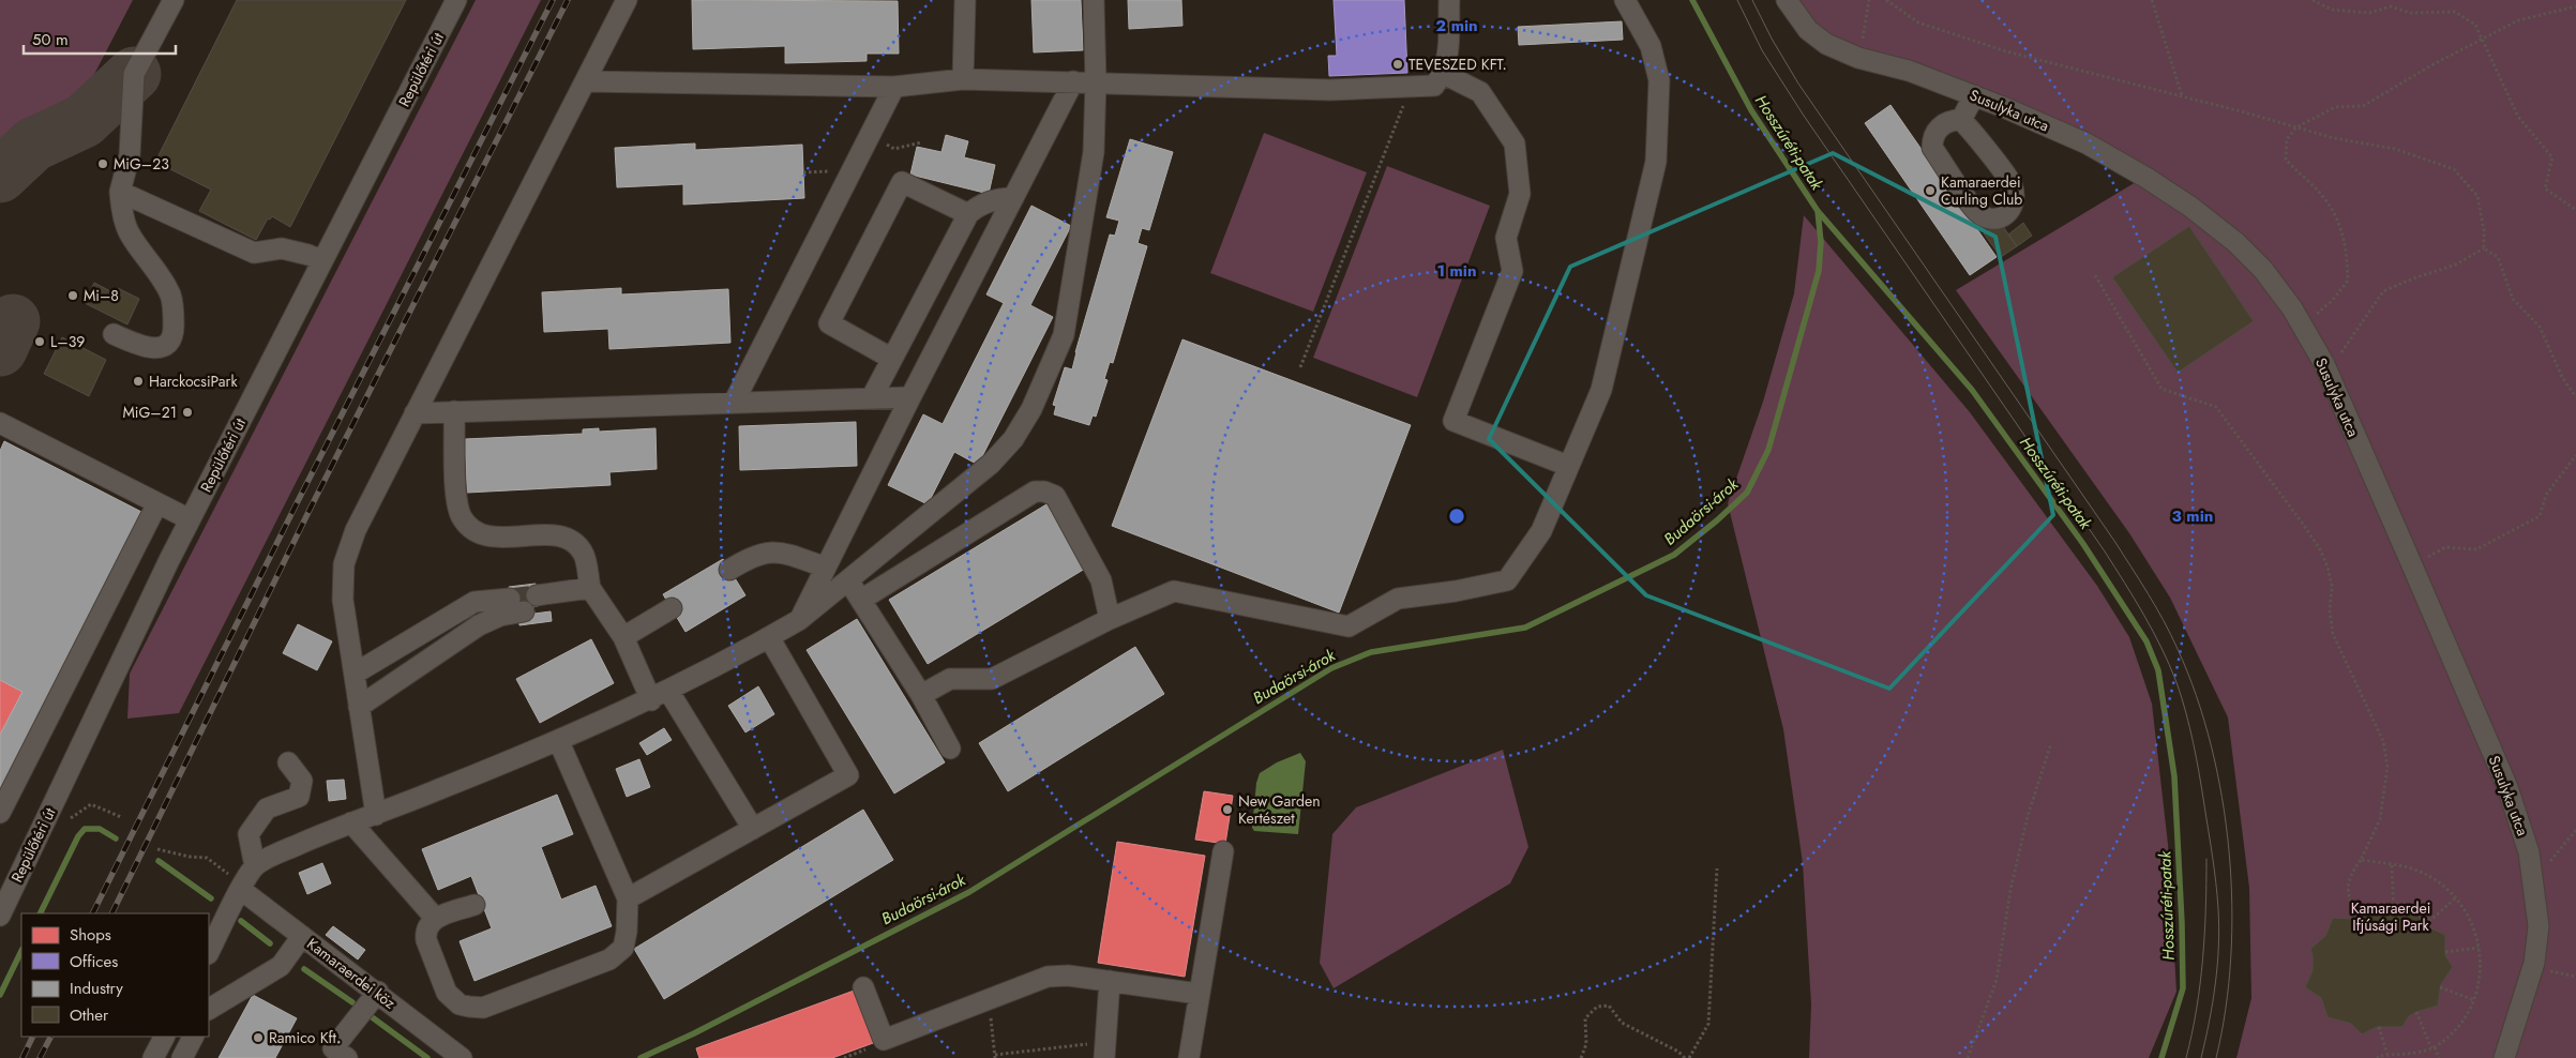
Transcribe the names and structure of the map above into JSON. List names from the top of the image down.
{
  "streets": {
    "street": ["Repülőtéri út", "Susulyka utca", "Kamaraerdei köz"]
  },
  "water": ["Hosszúréti-patak", "Budaörsi-árok"],
  "parks": ["Kamaraerdei Ifjúsági Park"],
  "places": [
    "TEVESZED KFT.",
    "MiG–23",
    "Kamaraerdei Curling Club",
    "Mi–8",
    "L–39",
    "HarckocsiPark",
    "MiG–21",
    "New Garden Kertészet",
    "Ramico Kft."
  ],
  "legend": [
    "Shops",
    "Offices",
    "Industry",
    "Other"
  ],
  "scale_bar": "50 m",
  "rings": ["2 min", "1 min", "3 min"]
}
